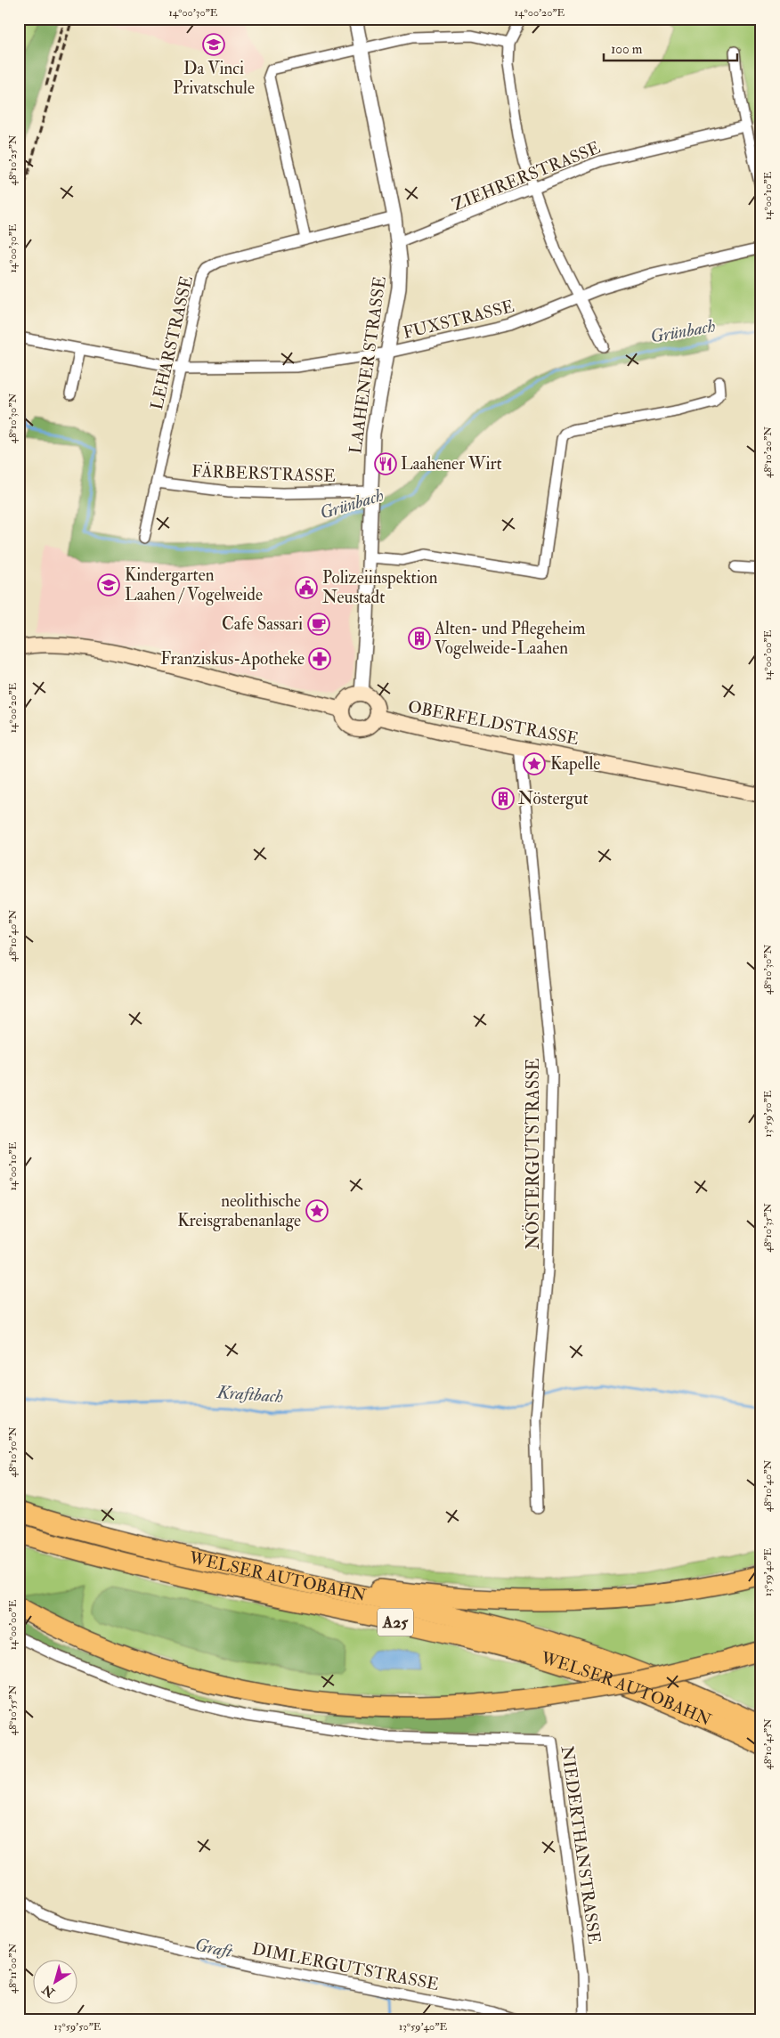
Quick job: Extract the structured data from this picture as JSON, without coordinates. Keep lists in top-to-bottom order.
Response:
{
  "streets": {
    "highway": ["WELSER AUTOBAHN", "A25"],
    "main road": ["OBERFELDSTRASSE"],
    "street": [
      "ZIEHRERSTRASSE",
      "FUXSTRASSE",
      "LEHARSTRASSE",
      "LAAHENER STRASSE",
      "FÄRBERSTRASSE",
      "NÖSTERGUTSTRASSE",
      "NIEDERTHANSTRASSE",
      "DIMLERGUTSTRASSE"
    ]
  },
  "crossings": [
    ["ZIEHRERSTRASSE", "LAAHENER STRASSE"],
    ["FUXSTRASSE", "LEHARSTRASSE"],
    ["FUXSTRASSE", "LAAHENER STRASSE"],
    ["LEHARSTRASSE", "LAAHENER STRASSE"],
    ["LEHARSTRASSE", "FÄRBERSTRASSE"],
    ["LAAHENER STRASSE", "FÄRBERSTRASSE"],
    ["LAAHENER STRASSE", "OBERFELDSTRASSE"],
    ["OBERFELDSTRASSE", "NÖSTERGUTSTRASSE"]
  ],
  "water": ["Grünbach", "Kraftbach", "Graft"],
  "places": {
    "school or university": ["Da Vinci Privatschule", "Kindergarten Laahen / Vogelweide"],
    "restaurant": ["Laahener Wirt"],
    "public building": ["Polizeiinspektion Neustadt"],
    "cafe": ["Cafe Sassari"],
    "building": ["Alten- und Pflegeheim Vogelweide-Laahen", "Nöstergut"],
    "pharmacy": ["Franziskus-Apotheke"],
    "place": ["Kapelle", "neolithische Kreisgrabenanlage"]
  },
  "scale_bar": "100 m",
  "north": "bottom left",
  "coordinates": [
    "14°00'30\"E",
    "14°00'20\"E",
    "48°10'25\"N",
    "14°00'10\"E",
    "48°10'30\"N",
    "48°10'20\"N",
    "14°00'00\"E",
    "48°10'40\"N",
    "13°59'50\"E",
    "48°10'35\"N",
    "48°10'50\"N",
    "13°59'40\"E",
    "48°10'55\"N",
    "48°10'45\"N",
    "48°11'00\"N"
  ]
}
